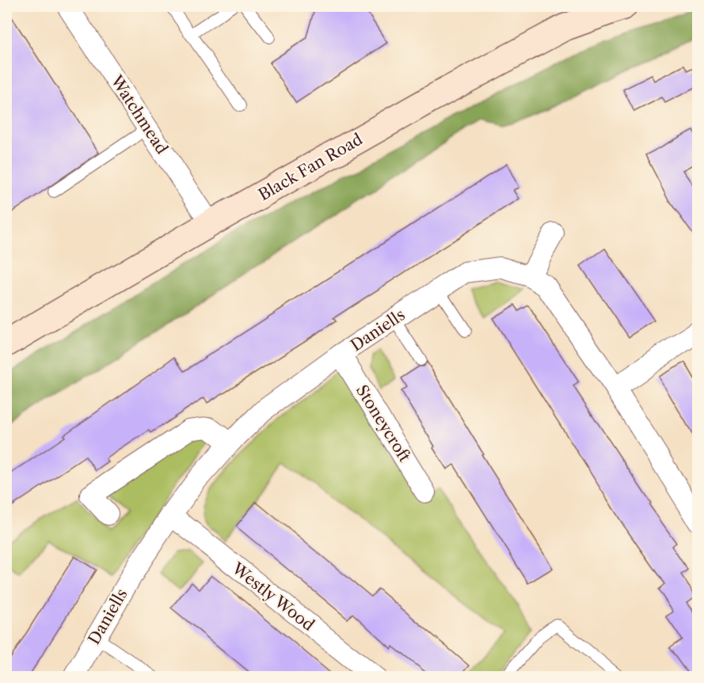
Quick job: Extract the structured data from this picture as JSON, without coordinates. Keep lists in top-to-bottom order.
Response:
{
  "streets": {
    "main road": ["Black Fan Road"],
    "street": [
      "Watchmead",
      "Daniells",
      "Stoneycroft",
      "Westly Wood"
    ]
  },
  "crossings": [
    ["Watchmead", "Black Fan Road"],
    ["Daniells", "Stoneycroft"],
    ["Daniells", "Westly Wood"]
  ]
}
